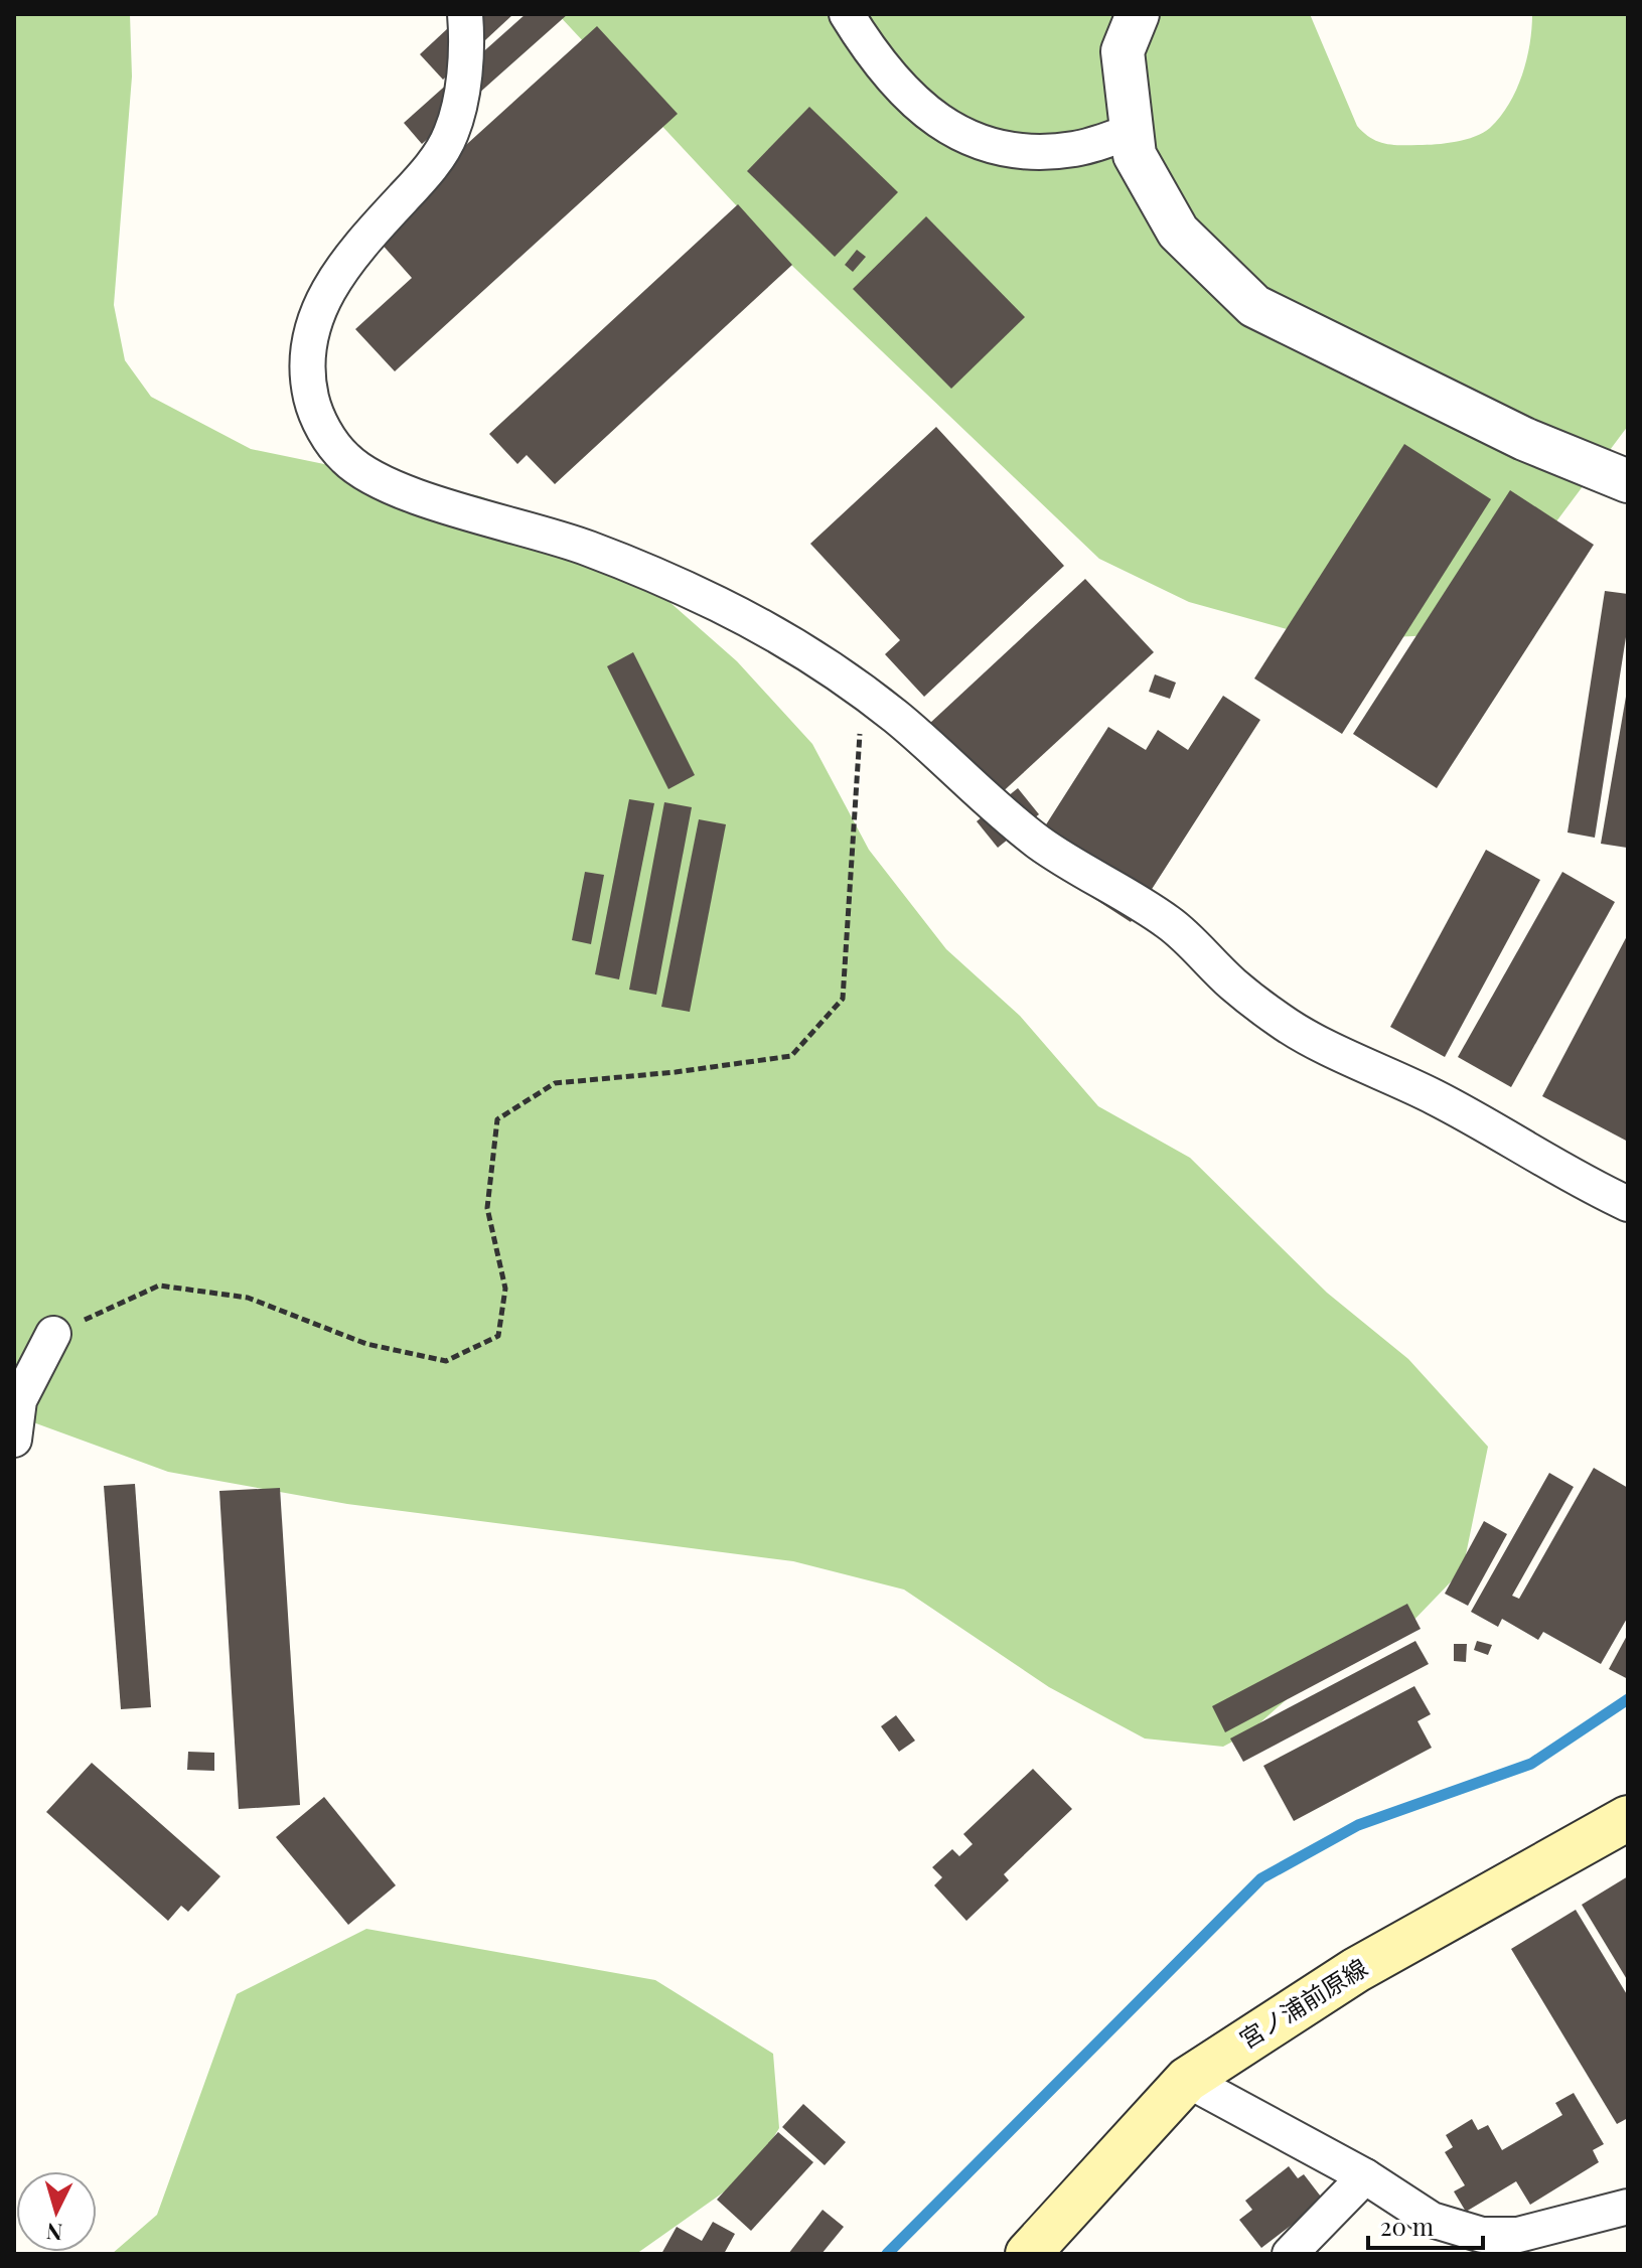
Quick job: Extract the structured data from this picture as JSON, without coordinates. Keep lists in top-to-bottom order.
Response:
{
  "streets": {
    "main road": ["宮ノ浦前原線"]
  },
  "scale_bar": "20 m",
  "north": "bottom"
}
